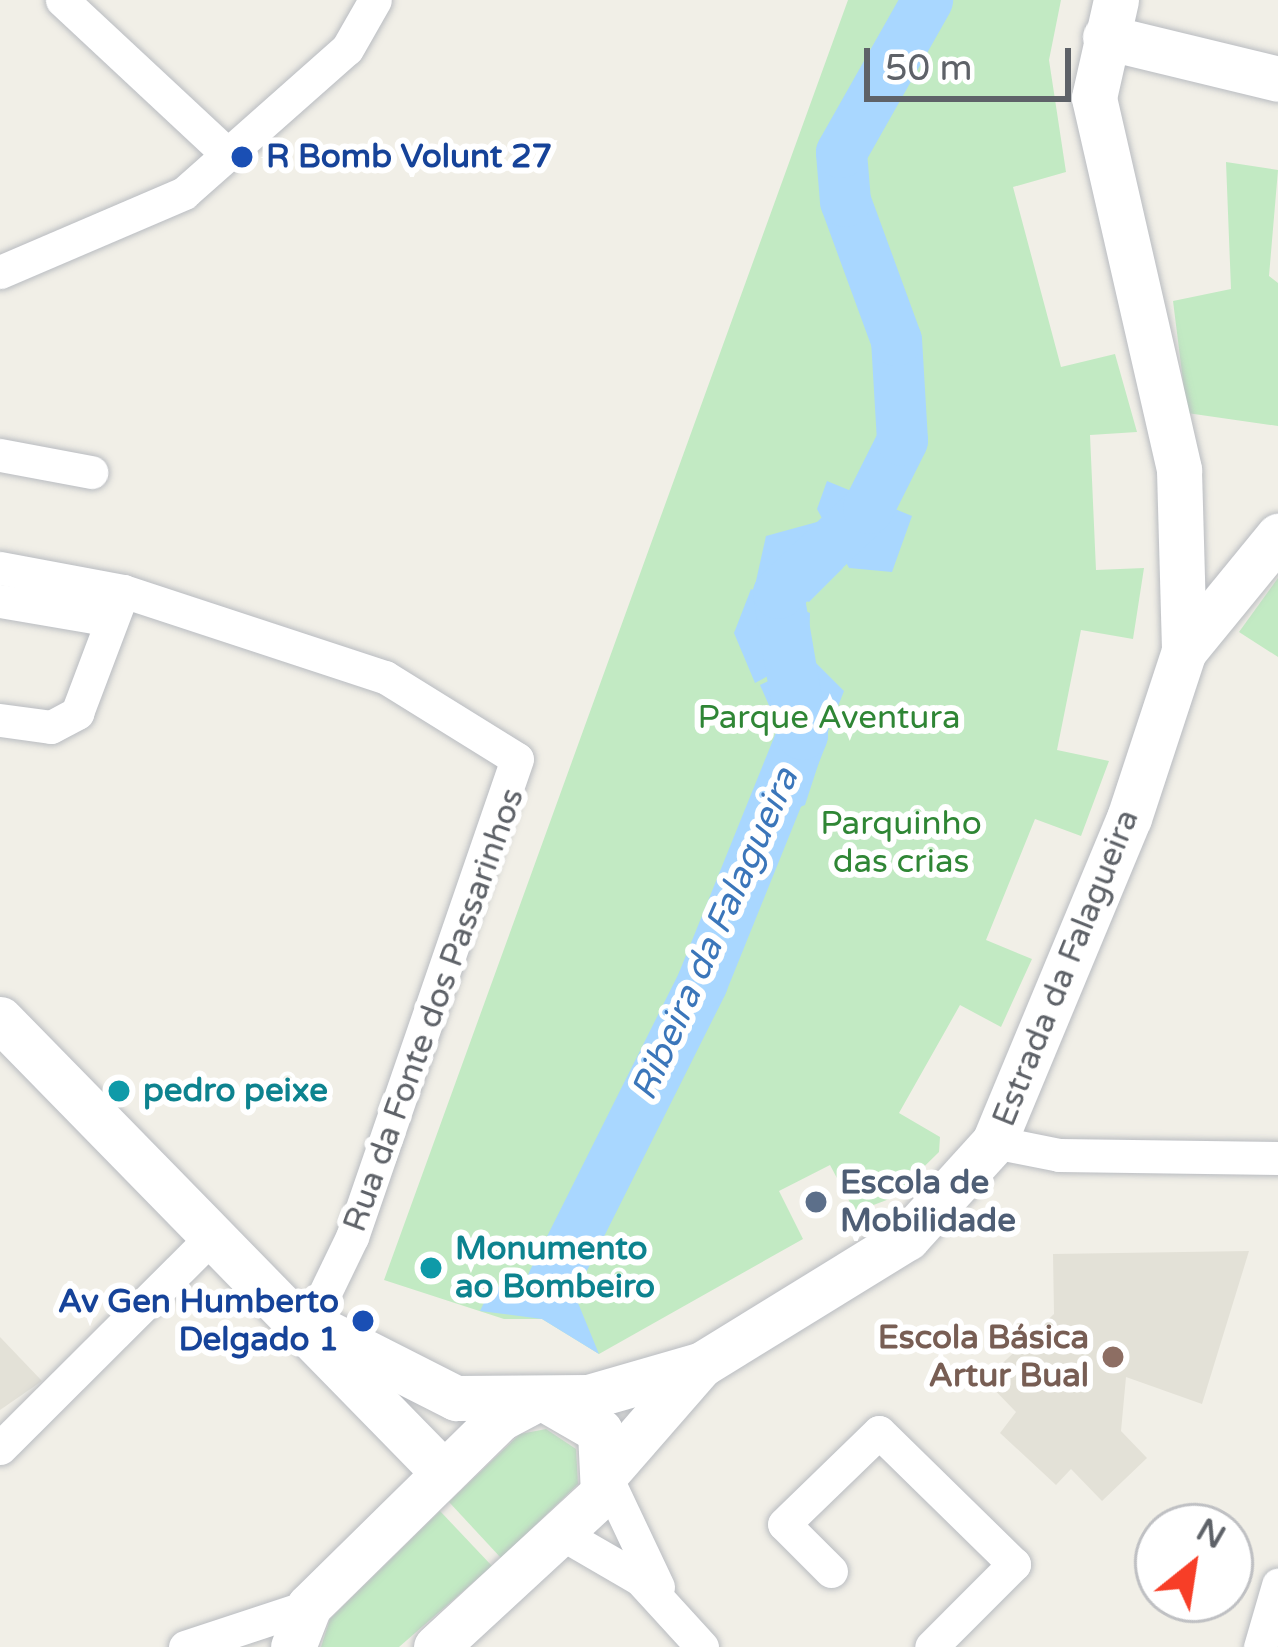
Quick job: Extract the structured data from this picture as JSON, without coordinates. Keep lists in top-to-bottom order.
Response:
{
  "streets": {
    "street": ["Estrada da Falagueira", "Rua da Fonte dos Passarinhos"]
  },
  "water": ["Ribeira da Falagueira"],
  "parks": ["Parque Aventura", "Parquinho das crias"],
  "places": [
    "R Bomb Volunt 27",
    "pedro peixe",
    "Escola de Mobilidade",
    "Monumento ao Bombeiro",
    "Av Gen Humberto Delgado 1",
    "Escola Básica Artur Bual"
  ],
  "scale_bar": "50 m",
  "north": "top right"
}
